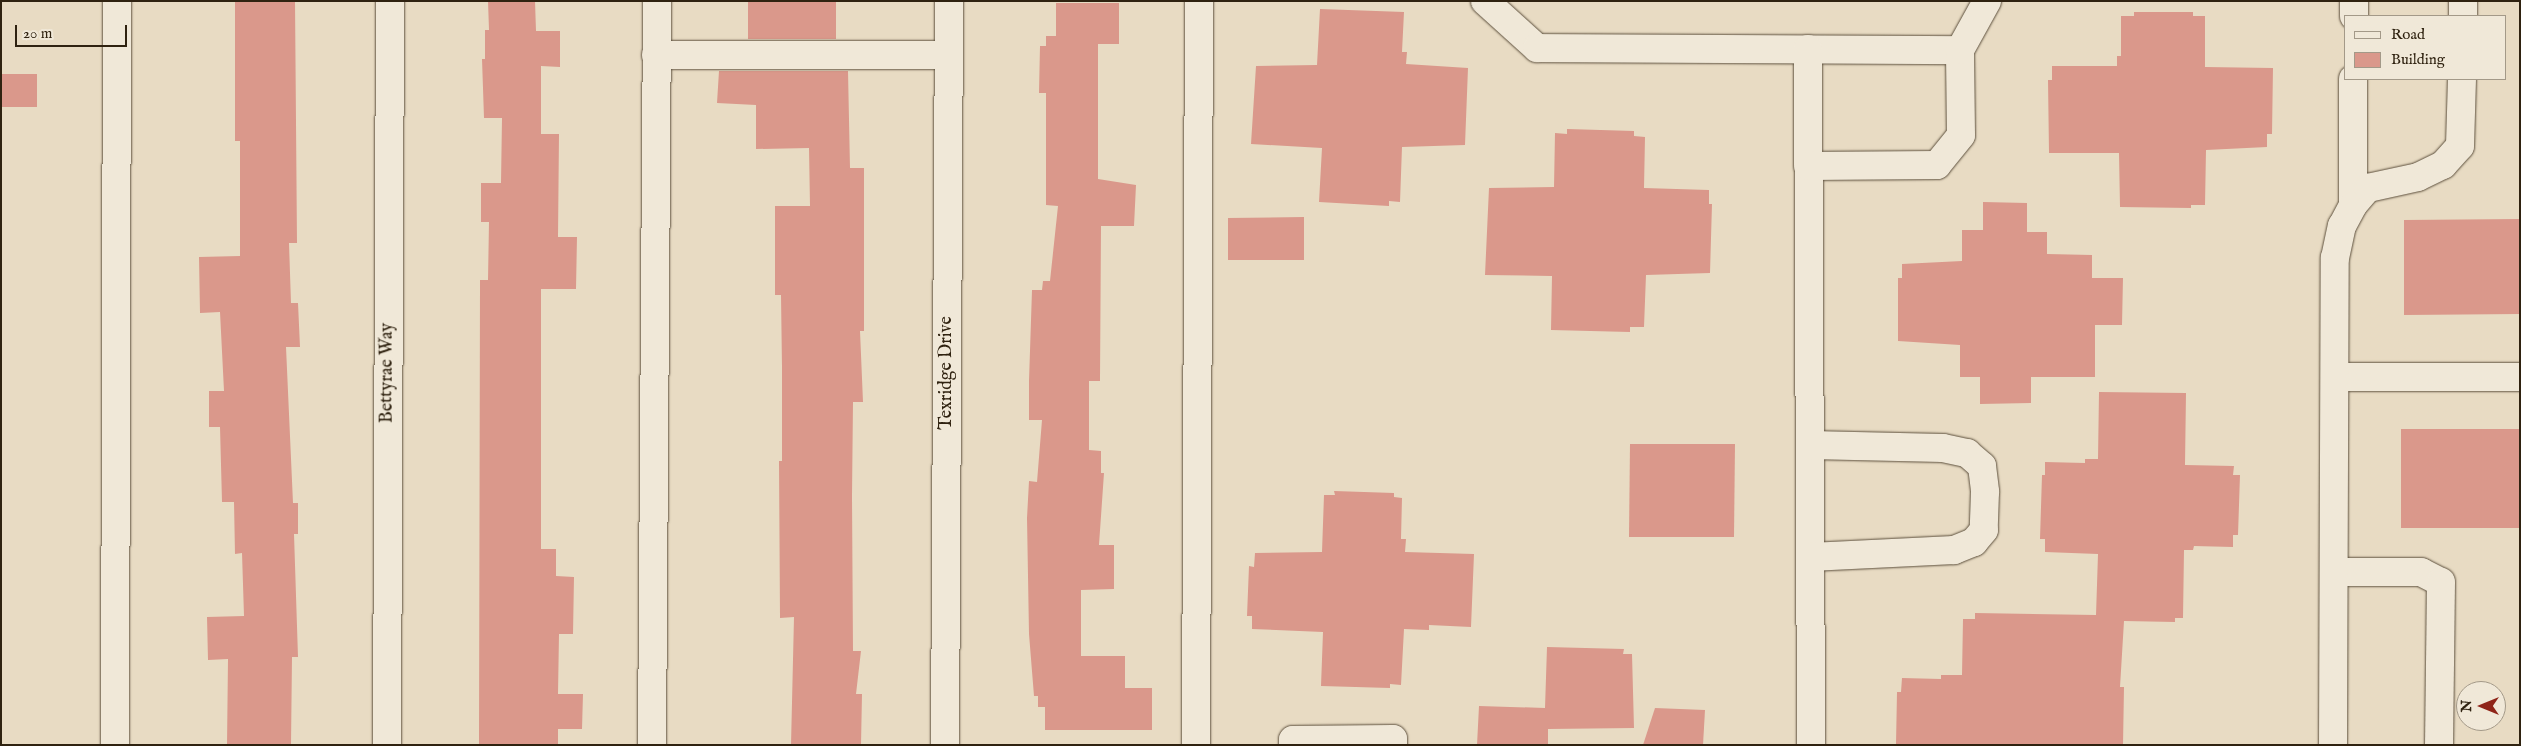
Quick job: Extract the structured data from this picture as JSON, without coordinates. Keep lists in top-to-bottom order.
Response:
{
  "streets": {
    "street": ["Bettyrae Way", "Texridge Drive"]
  },
  "legend": ["Road", "Building"],
  "scale_bar": "20 m",
  "north": "left"
}
